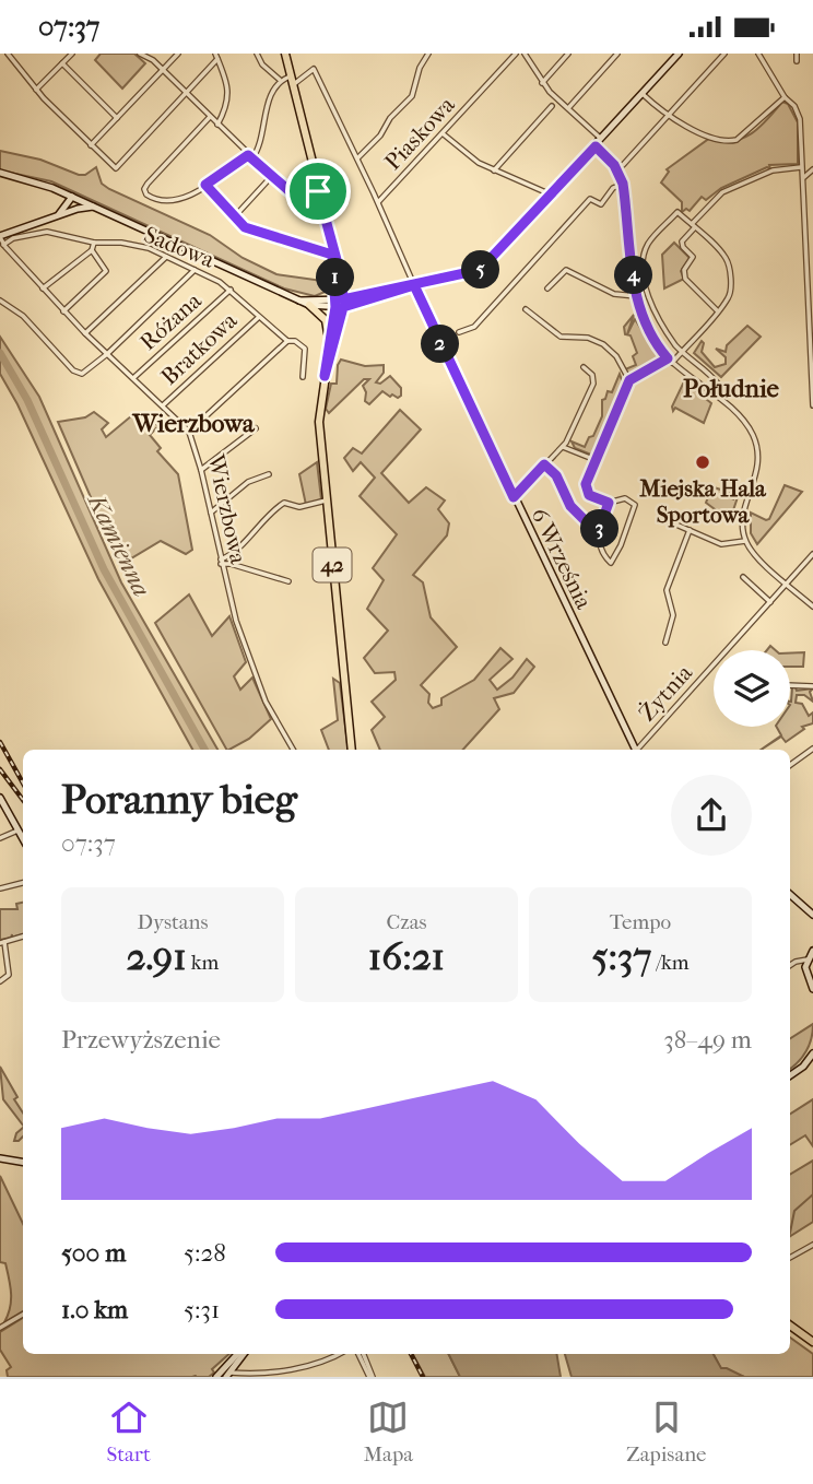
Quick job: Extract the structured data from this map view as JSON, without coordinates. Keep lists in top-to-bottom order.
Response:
{
  "streets": {
    "main road": ["42"],
    "street": [
      "Piaskowa",
      "Sadowa",
      "Różana",
      "Bratkowa",
      "Wierzbowa",
      "6 Września",
      "Żytnia"
    ]
  },
  "crossings": [
    ["Piaskowa", "6 Września"],
    ["Sadowa", "Różana"],
    ["Sadowa", "Bratkowa"],
    ["Sadowa", "Wierzbowa"],
    ["Różana", "Wierzbowa"],
    ["Bratkowa", "Wierzbowa"],
    ["6 Września", "42"]
  ],
  "districts": ["Południe", "Wierzbowa"],
  "water": ["Kamienna"],
  "places": ["Miejska Hala Sportowa"],
  "page": {
    "status": "07:37",
    "pins": [
      "5",
      "4",
      "1",
      "2",
      "3"
    ],
    "heading": ["Poranny bieg", "07:37"],
    "stats": [
      ["Dystans", "2.91 km"],
      ["Czas", "16:21"],
      ["Tempo", "5:37 /km"]
    ],
    "chart": ["Przewyższenie", "38–49 m"],
    "list": [
      {
        "name": "500 m",
        "note": "5:28"
      },
      {
        "name": "1.0 km",
        "note": "5:31"
      }
    ],
    "tabs": ["Start", "Mapa", "Zapisane"]
  }
}
